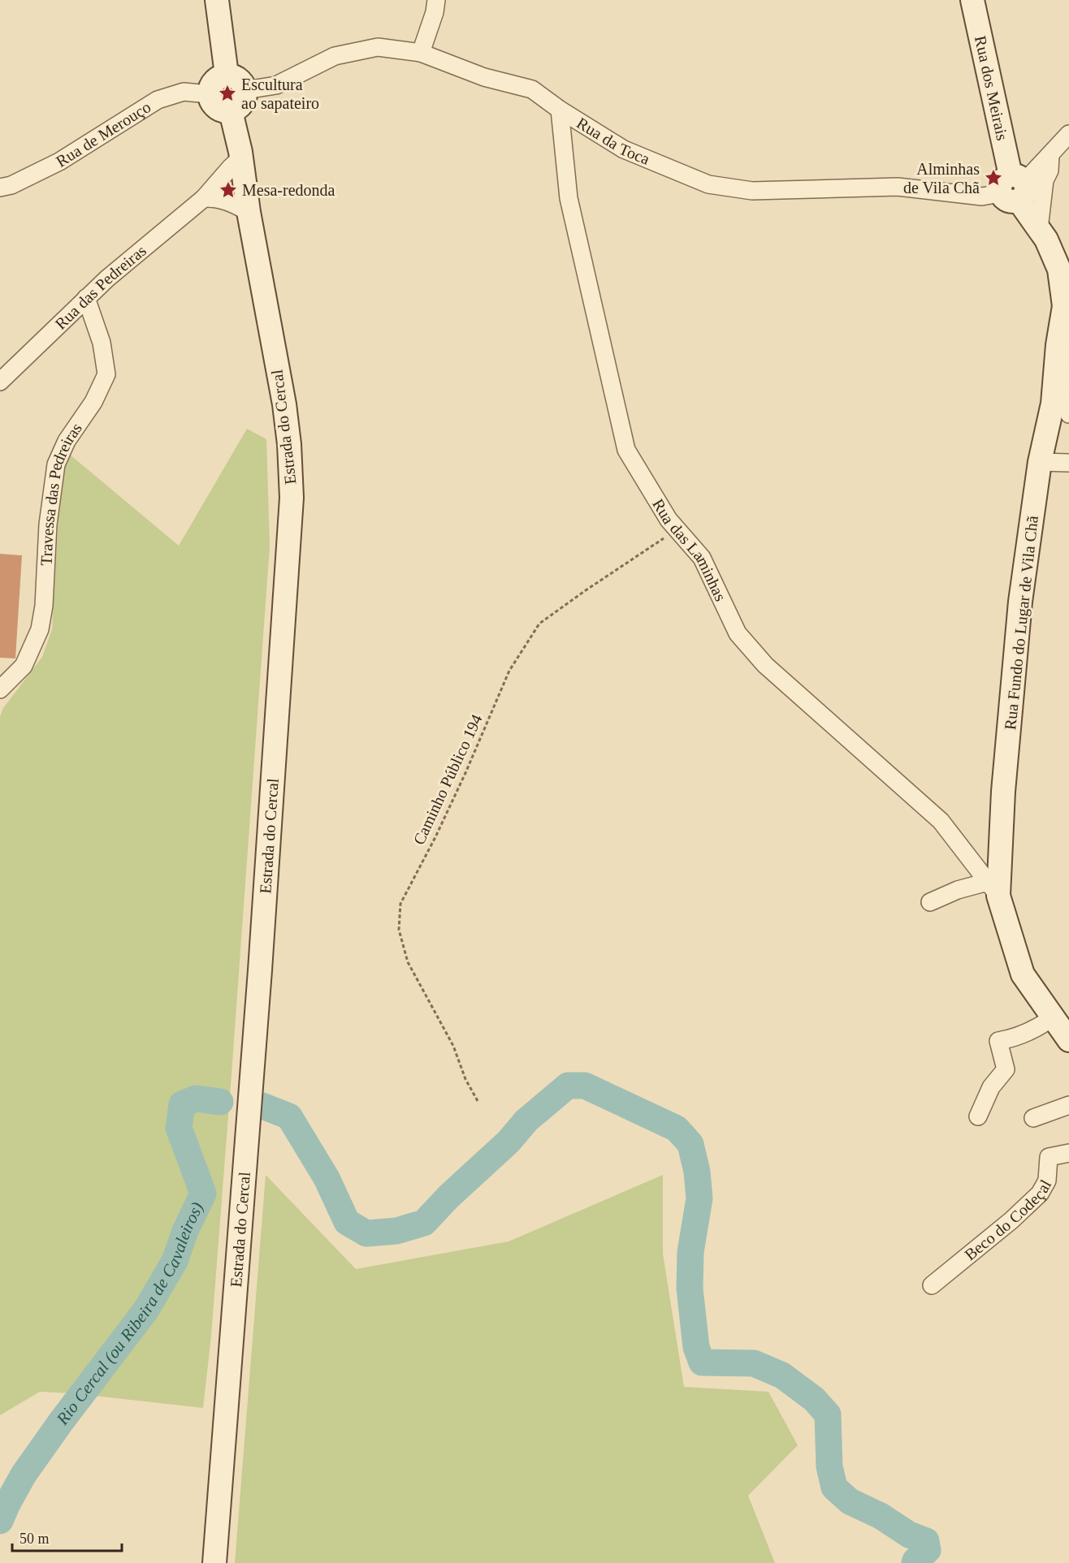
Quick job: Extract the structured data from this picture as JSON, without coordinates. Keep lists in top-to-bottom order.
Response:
{
  "streets": {
    "street": [
      "Rua dos Meirais",
      "Rua de Merouço",
      "Rua da Toca",
      "Rua das Pedreiras",
      "Estrada do Cercal",
      "Travessa das Pedreiras",
      "Rua das Laminhas",
      "Rua Fundo do Lugar de Vila Chã",
      "Beco do Codeçal"
    ],
    "path": ["Caminho Público 194"]
  },
  "crossings": [
    ["Rua dos Meirais", "Rua da Toca"],
    ["Rua dos Meirais", "Rua Fundo do Lugar de Vila Chã"],
    ["Rua de Merouço", "Rua da Toca"],
    ["Rua de Merouço", "Estrada do Cercal"],
    ["Rua da Toca", "Estrada do Cercal"],
    ["Rua da Toca", "Rua das Laminhas"],
    ["Rua da Toca", "Rua Fundo do Lugar de Vila Chã"],
    ["Rua das Pedreiras", "Estrada do Cercal"],
    ["Rua das Pedreiras", "Travessa das Pedreiras"],
    ["Rua das Laminhas", "Rua Fundo do Lugar de Vila Chã"],
    ["Rua das Laminhas", "Caminho Público 194"]
  ],
  "water": ["Rio Cercal (ou Ribeira de Cavaleiros)"],
  "places": {
    "place": ["Escultura ao sapateiro", "Alminhas de Vila Chã", "Mesa-redonda"]
  },
  "scale_bar": "50 m"
}
